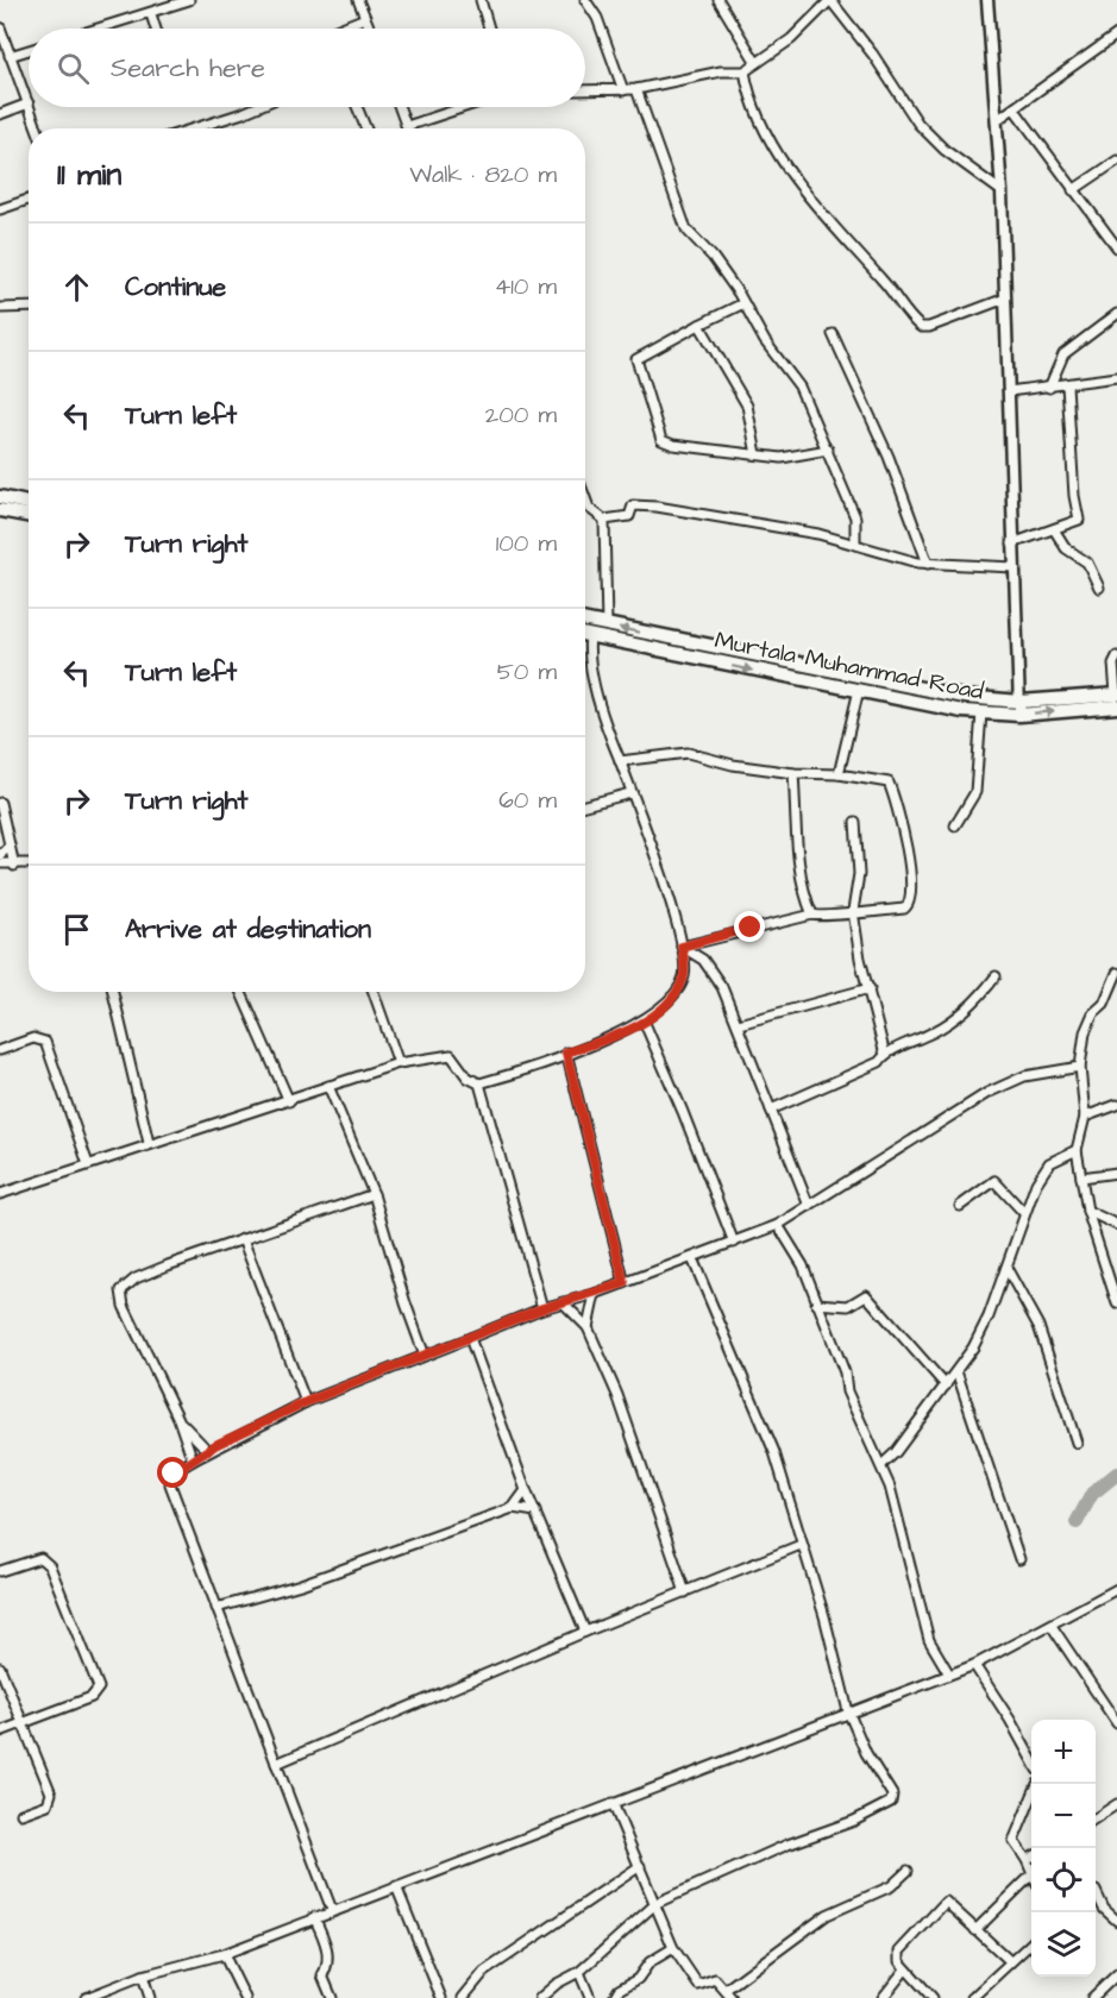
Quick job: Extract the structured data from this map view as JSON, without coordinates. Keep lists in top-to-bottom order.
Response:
{
  "streets": {
    "highway": ["Murtala Muhammad Road"]
  },
  "page": {
    "search": "Search here",
    "heading": ["11 min", "Walk · 820 m"],
    "list": [
      ["Continue", "410 m"],
      ["Turn left", "200 m"],
      ["Turn right", "100 m"],
      ["Turn left", "50 m"],
      ["Turn right", "60 m"],
      "Arrive at destination"
    ],
    "map_buttons": ["+", "−"]
  }
}
